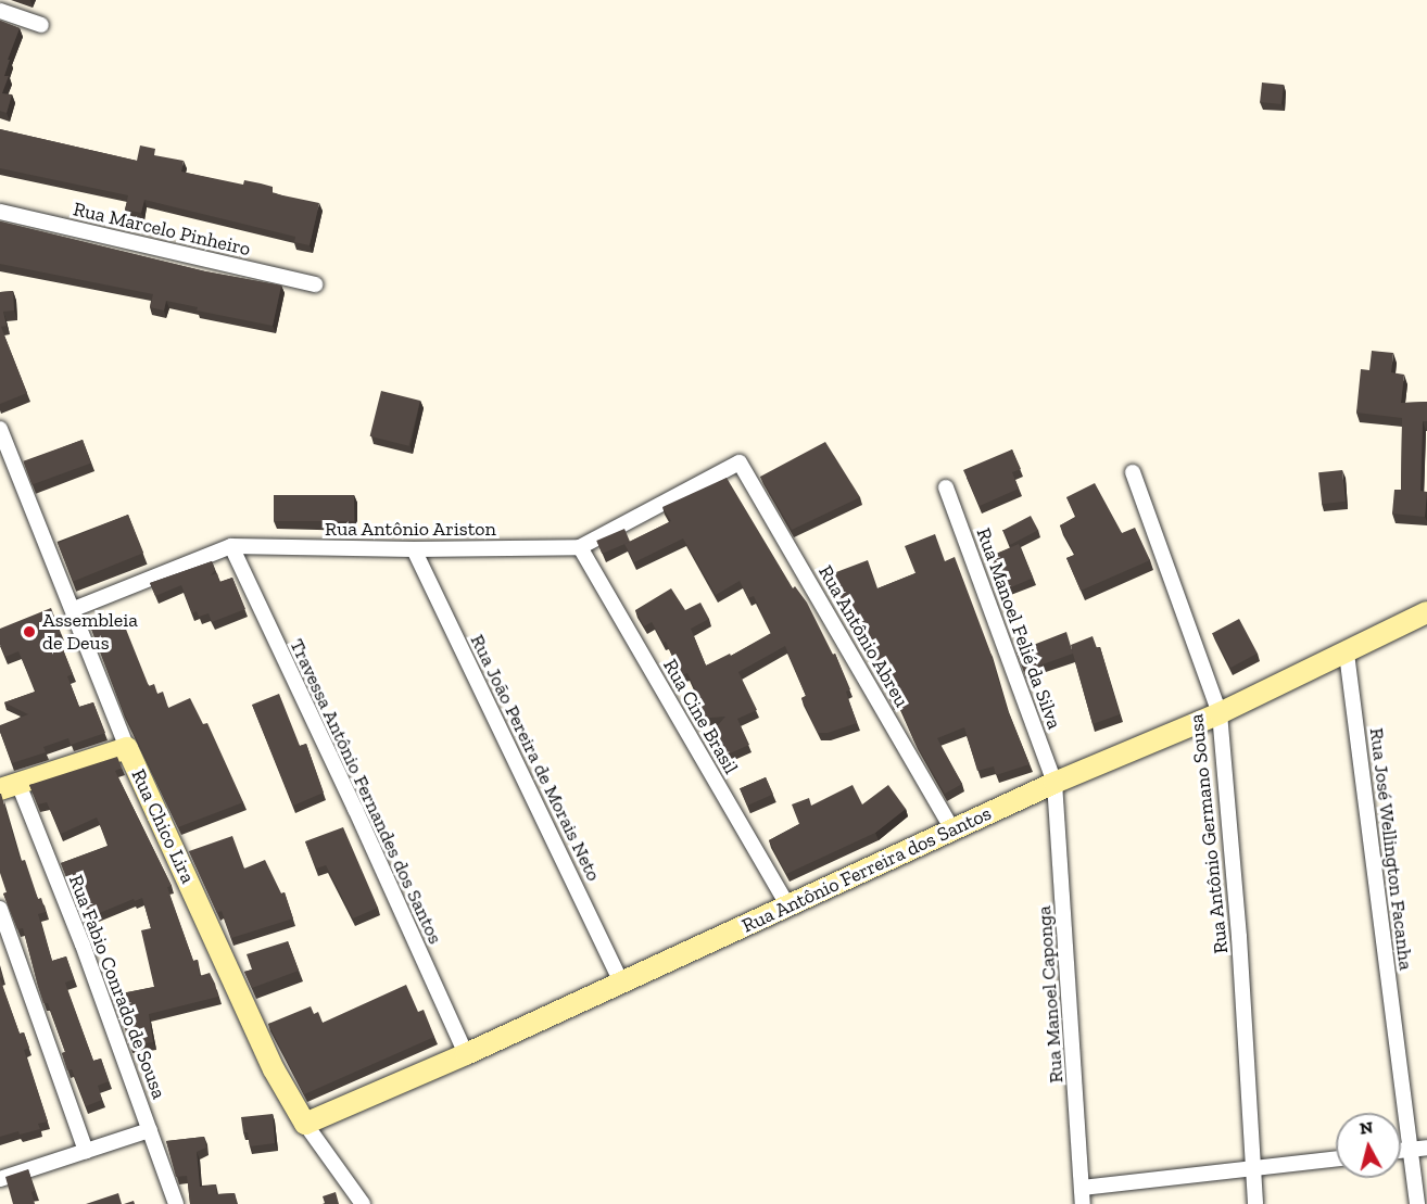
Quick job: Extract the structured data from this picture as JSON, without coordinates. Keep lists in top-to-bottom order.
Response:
{
  "streets": {
    "street": [
      "Rua Marcelo Pinheiro",
      "Rua Antônio Ariston",
      "Rua Manoel Felié da Silva",
      "Rua Antônio Abreu",
      "Rua Cine Brasil",
      "Rua João Pereira de Morais Neto",
      "Travessa Antônio Fernandes dos Santos",
      "Rua Chico Lira",
      "Rua Antônio Germano Sousa",
      "Rua José Wellington Facanha",
      "Rua Antônio Ferreira dos Santos",
      "Rua Fabio Conrado de Sousa",
      "Rua Manoel Caponga"
    ]
  },
  "crossings": [
    ["Rua Antônio Ariston", "Rua Antônio Abreu"],
    ["Rua Antônio Ariston", "Rua Cine Brasil"],
    ["Rua Antônio Ariston", "Rua João Pereira de Morais Neto"],
    ["Rua Antônio Ariston", "Travessa Antônio Fernandes dos Santos"],
    ["Rua Antônio Ariston", "Rua Chico Lira"],
    ["Rua Manoel Felié da Silva", "Rua Antônio Ferreira dos Santos"],
    ["Rua Manoel Felié da Silva", "Rua Manoel Caponga"],
    ["Rua Antônio Abreu", "Rua Antônio Ferreira dos Santos"],
    ["Rua Cine Brasil", "Rua Antônio Ferreira dos Santos"],
    ["Rua João Pereira de Morais Neto", "Rua Antônio Ferreira dos Santos"],
    ["Travessa Antônio Fernandes dos Santos", "Rua Antônio Ferreira dos Santos"],
    ["Rua Chico Lira", "Rua Antônio Ferreira dos Santos"],
    ["Rua Antônio Germano Sousa", "Rua Antônio Ferreira dos Santos"],
    ["Rua José Wellington Facanha", "Rua Antônio Ferreira dos Santos"],
    ["Rua Antônio Ferreira dos Santos", "Rua Manoel Caponga"]
  ],
  "places": ["Assembleia de Deus"],
  "north": "top"
}
